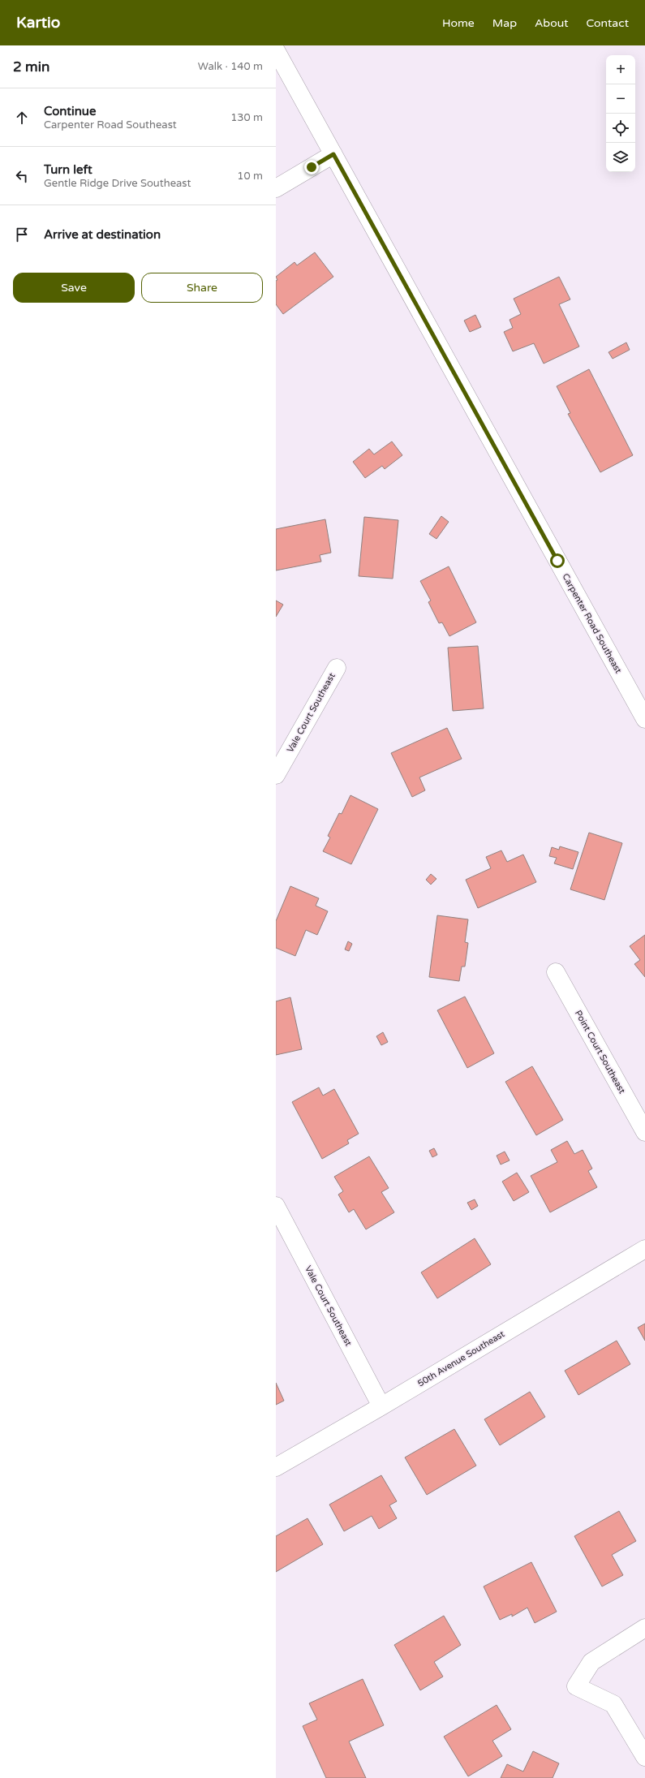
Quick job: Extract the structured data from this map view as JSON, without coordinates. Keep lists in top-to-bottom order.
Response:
{
  "streets": {
    "street": [
      "Carpenter Road Southeast",
      "Vale Court Southeast",
      "Point Court Southeast",
      "50th Avenue Southeast"
    ]
  },
  "crossings": [
    ["Vale Court Southeast", "50th Avenue Southeast"]
  ],
  "page": {
    "header": "Kartio",
    "nav": [
      "Home",
      "Map",
      "About",
      "Contact"
    ],
    "heading": ["2 min", "Walk · 140 m"],
    "map_buttons": ["+", "−"],
    "list": [
      ["Continue", "Carpenter Road Southeast", "130 m"],
      ["Turn left", "Gentle Ridge Drive Southeast", "10 m"],
      "Arrive at destination"
    ],
    "buttons": ["Save", "Share"]
  }
}
